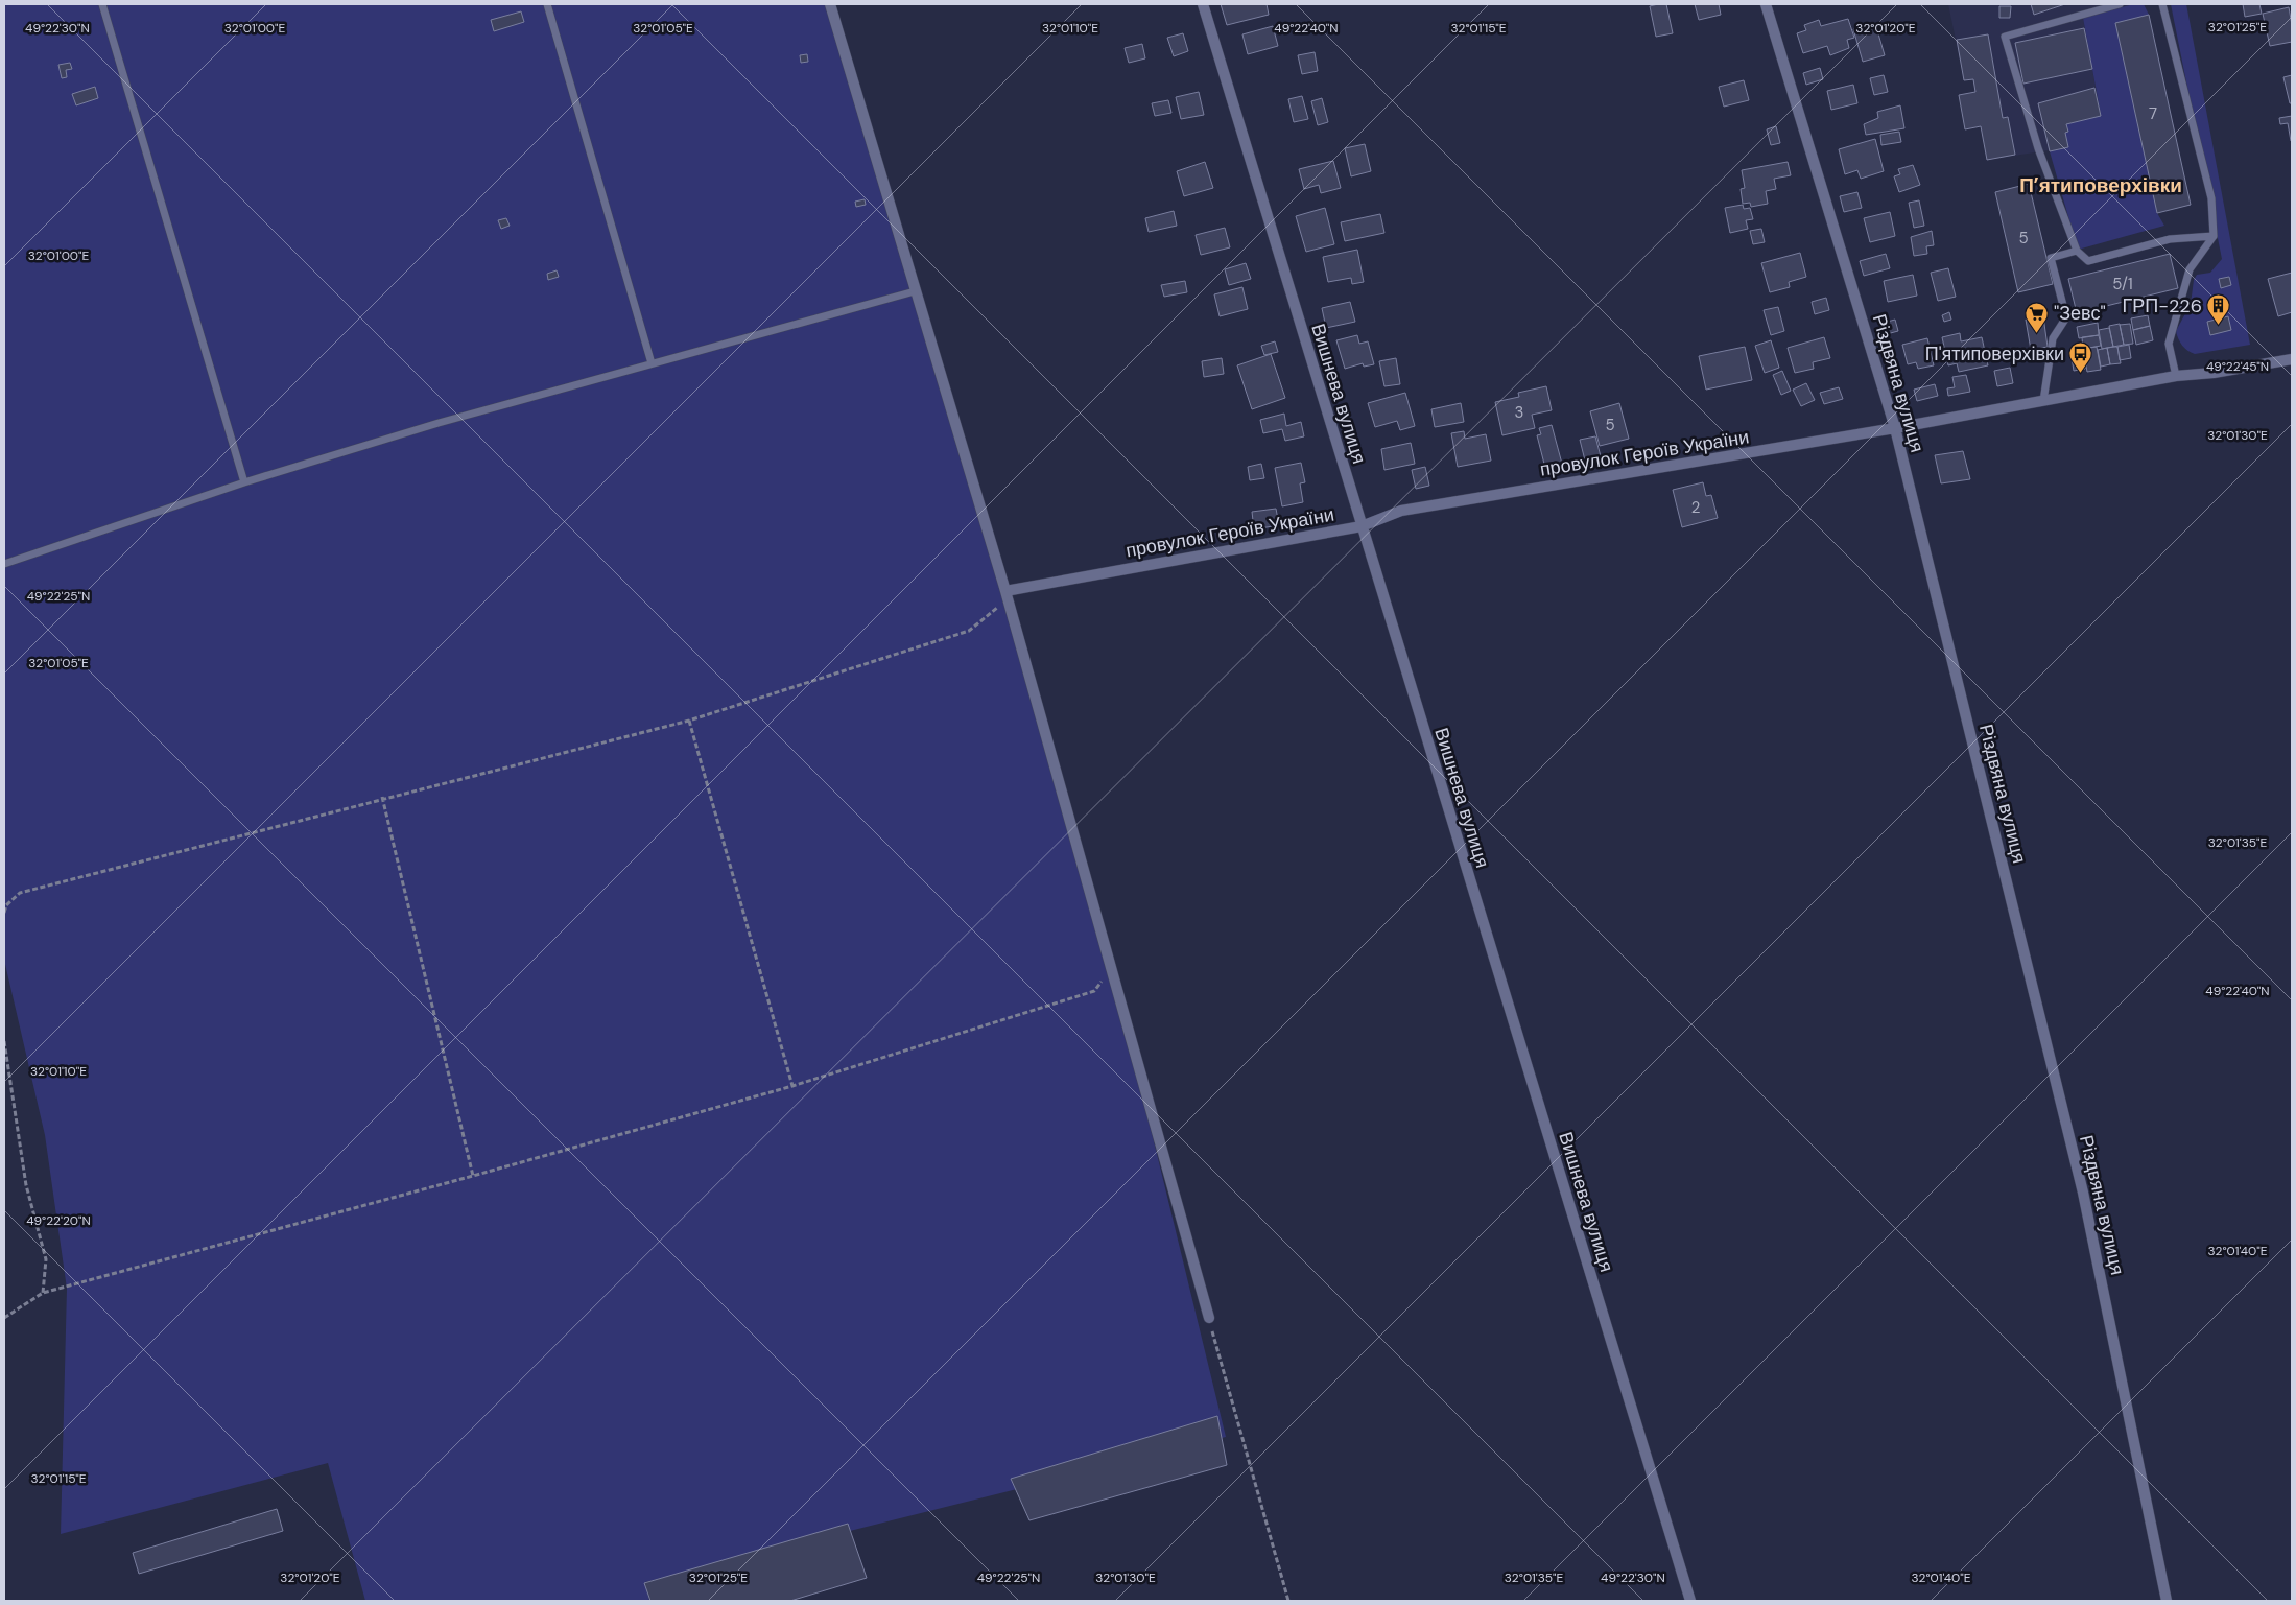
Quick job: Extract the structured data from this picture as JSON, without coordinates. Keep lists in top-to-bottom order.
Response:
{
  "streets": {
    "street": ["Різдвяна вулиця", "Вишнева вулиця", "провулок Героїв України"]
  },
  "crossings": [
    ["Різдвяна вулиця", "провулок Героїв України"],
    ["Вишнева вулиця", "провулок Героїв України"]
  ],
  "districts": ["П’ятиповерхівки"],
  "places": {
    "building": ["ГРП-226"],
    "supermarket": ["\"Зевс\""],
    "bus stop": ["П'ятиповерхівки"]
  },
  "house_numbers": [
    "7",
    "5",
    "5/1",
    "3",
    "5",
    "2"
  ],
  "coordinates": [
    "32°01'25\"E",
    "49°22'30\"N",
    "32°01'00\"E",
    "32°01'05\"E",
    "32°01'10\"E",
    "49°22'40\"N",
    "32°01'15\"E",
    "32°01'20\"E",
    "49°22'45\"N",
    "32°01'30\"E",
    "49°22'25\"N",
    "32°01'35\"E",
    "49°22'20\"N",
    "32°01'40\"E"
  ]
}
